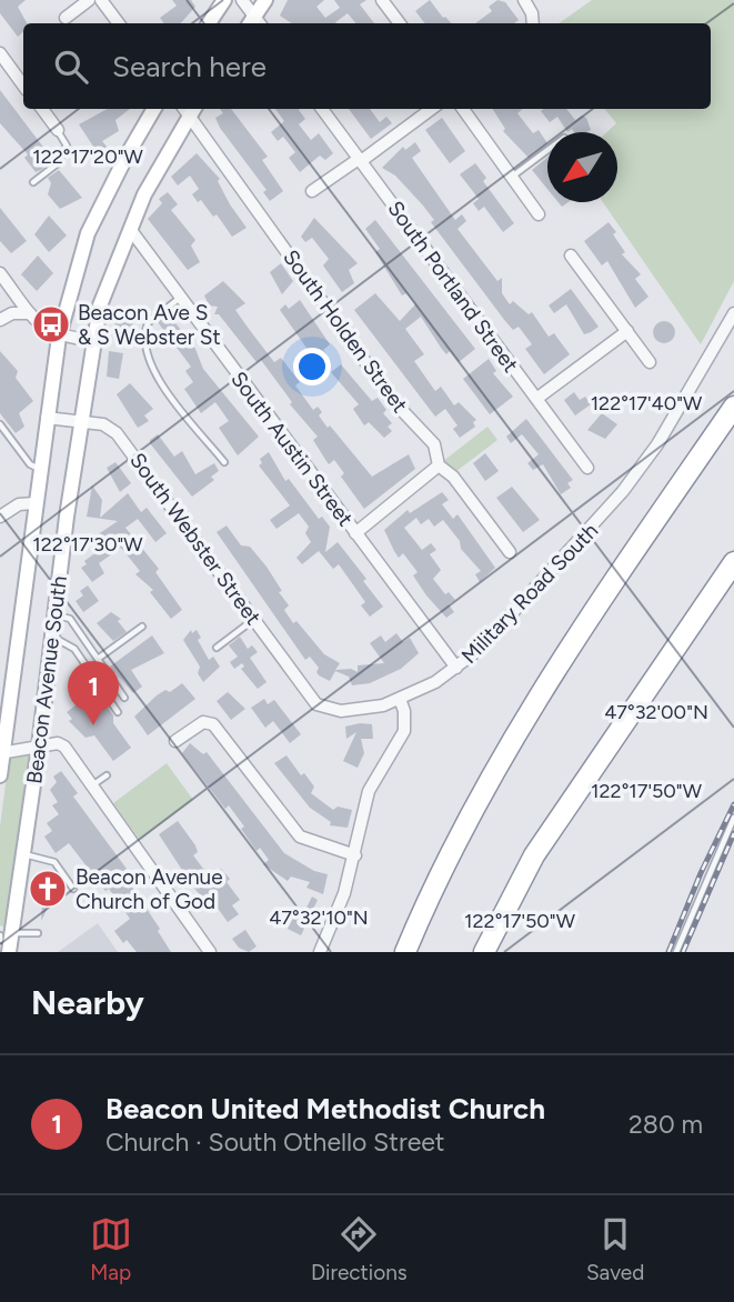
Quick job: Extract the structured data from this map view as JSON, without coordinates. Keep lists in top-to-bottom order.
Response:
{
  "streets": {
    "main road": ["Beacon Avenue South"],
    "street": [
      "South Portland Street",
      "South Holden Street",
      "South Austin Street",
      "South Webster Street",
      "Military Road South"
    ]
  },
  "crossings": [
    ["South Holden Street", "Beacon Avenue South"],
    ["South Austin Street", "Military Road South"],
    ["South Austin Street", "Beacon Avenue South"],
    ["South Webster Street", "Military Road South"],
    ["South Webster Street", "Beacon Avenue South"]
  ],
  "places": {
    "bus stop": ["Beacon Ave S & S Webster St"],
    "church": ["Beacon Avenue Church of God"]
  },
  "north": "bottom left",
  "page": {
    "search": "Search here",
    "pins": "1",
    "heading": "Nearby",
    "list": [
      {
        "mark": "1",
        "name": "Beacon United Methodist Church",
        "note": "Church · South Othello Street",
        "value": "280 m"
      }
    ],
    "nav": ["Map", "Directions", "Saved"]
  },
  "coordinates": [
    "122°17'20\"W",
    "122°17'40\"W",
    "122°17'30\"W",
    "47°32'00\"N",
    "122°17'50\"W",
    "47°32'10\"N"
  ]
}
